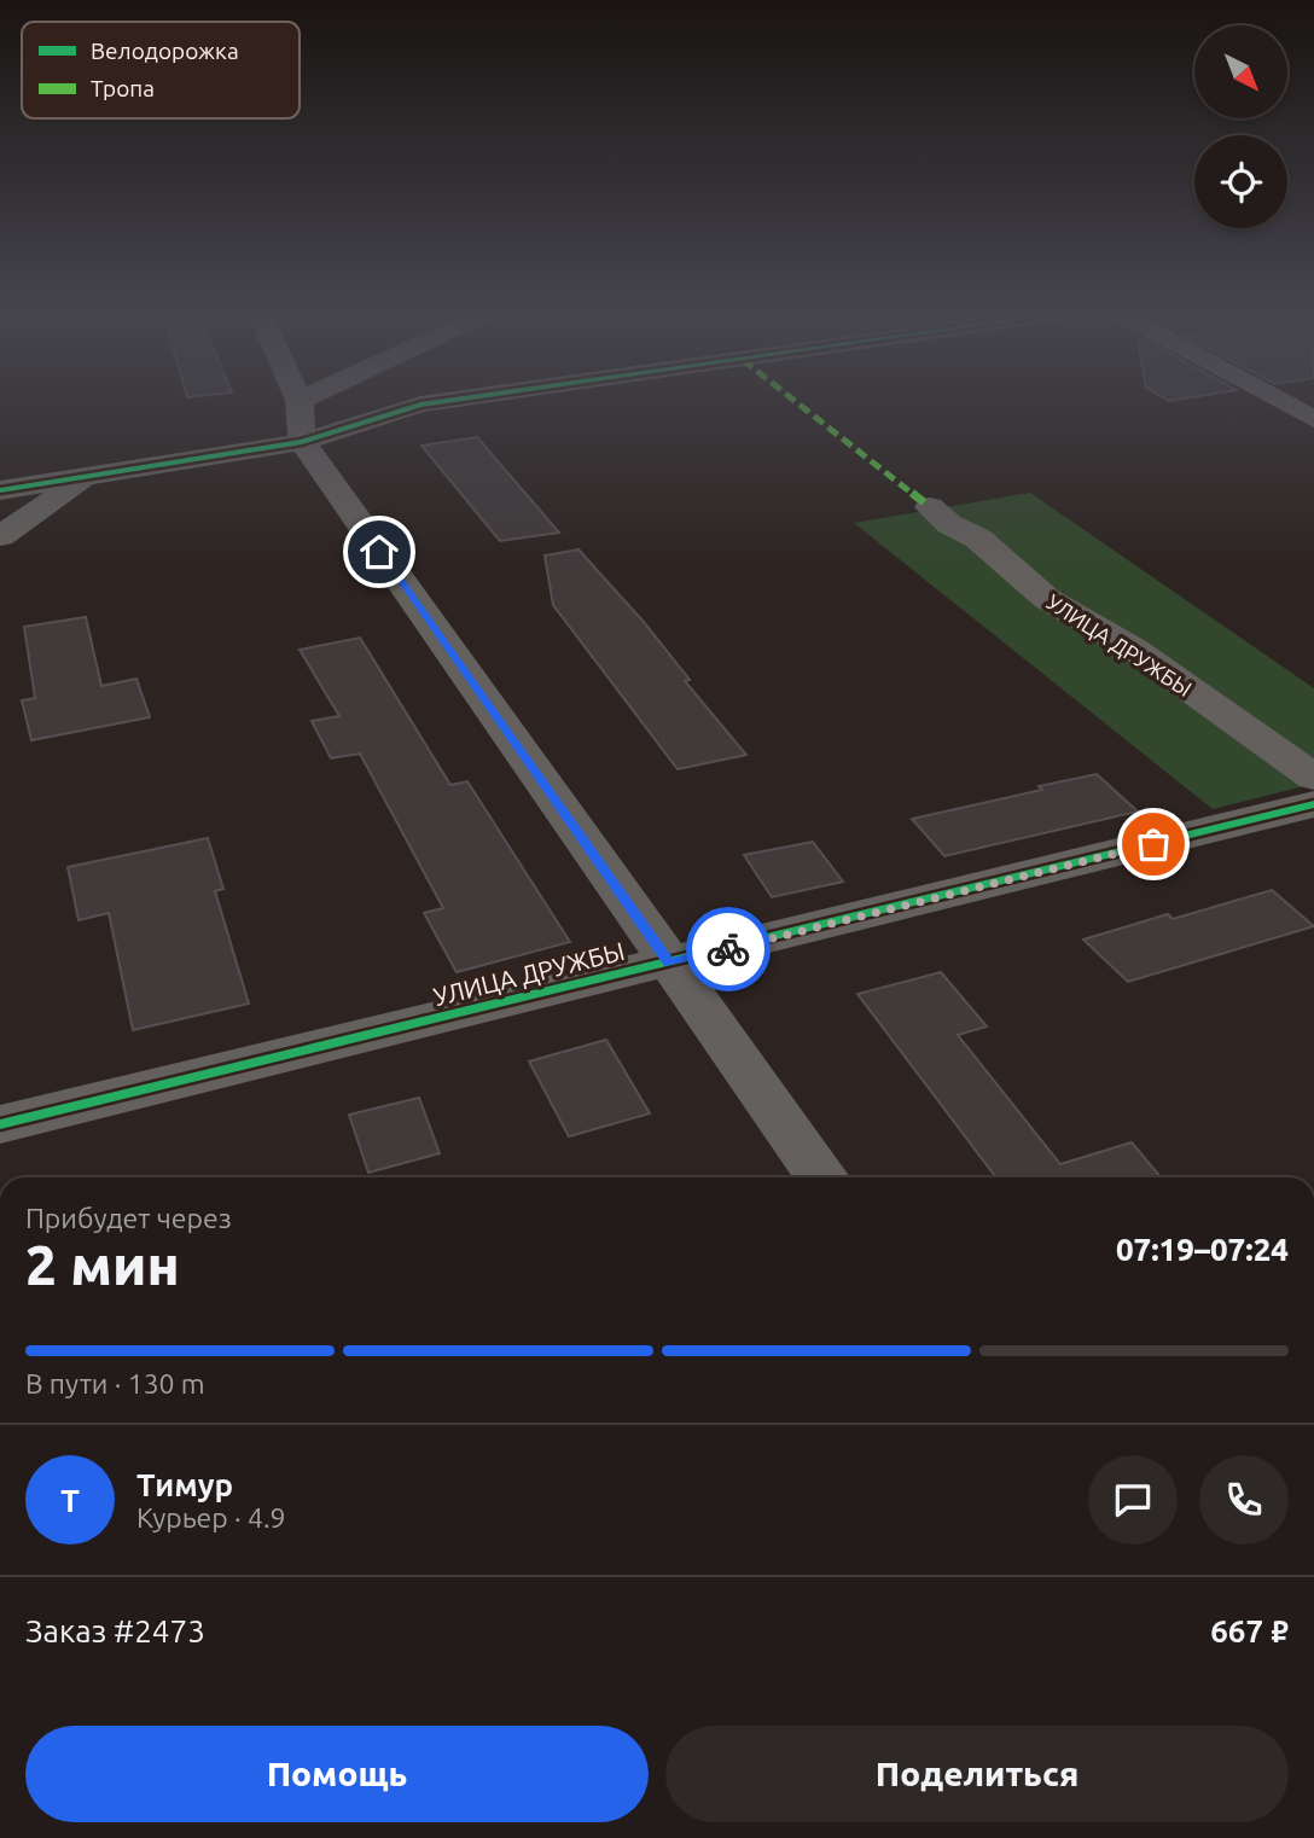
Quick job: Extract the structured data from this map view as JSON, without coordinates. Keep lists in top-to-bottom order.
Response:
{
  "streets": {
    "street": ["УЛИЦА ДРУЖБЫ"]
  },
  "legend": ["Велодорожка", "Тропа"],
  "north": "bottom right",
  "page": {
    "heading": ["2 мин", "Прибудет через", "07:19–07:24"],
    "panel": [
      "Тимур",
      "Курьер · 4.9",
      "Заказ #2473",
      "667 ₽"
    ],
    "bar": "В пути · 130 m",
    "round": "Т",
    "buttons": ["Помощь", "Поделиться"]
  }
}
